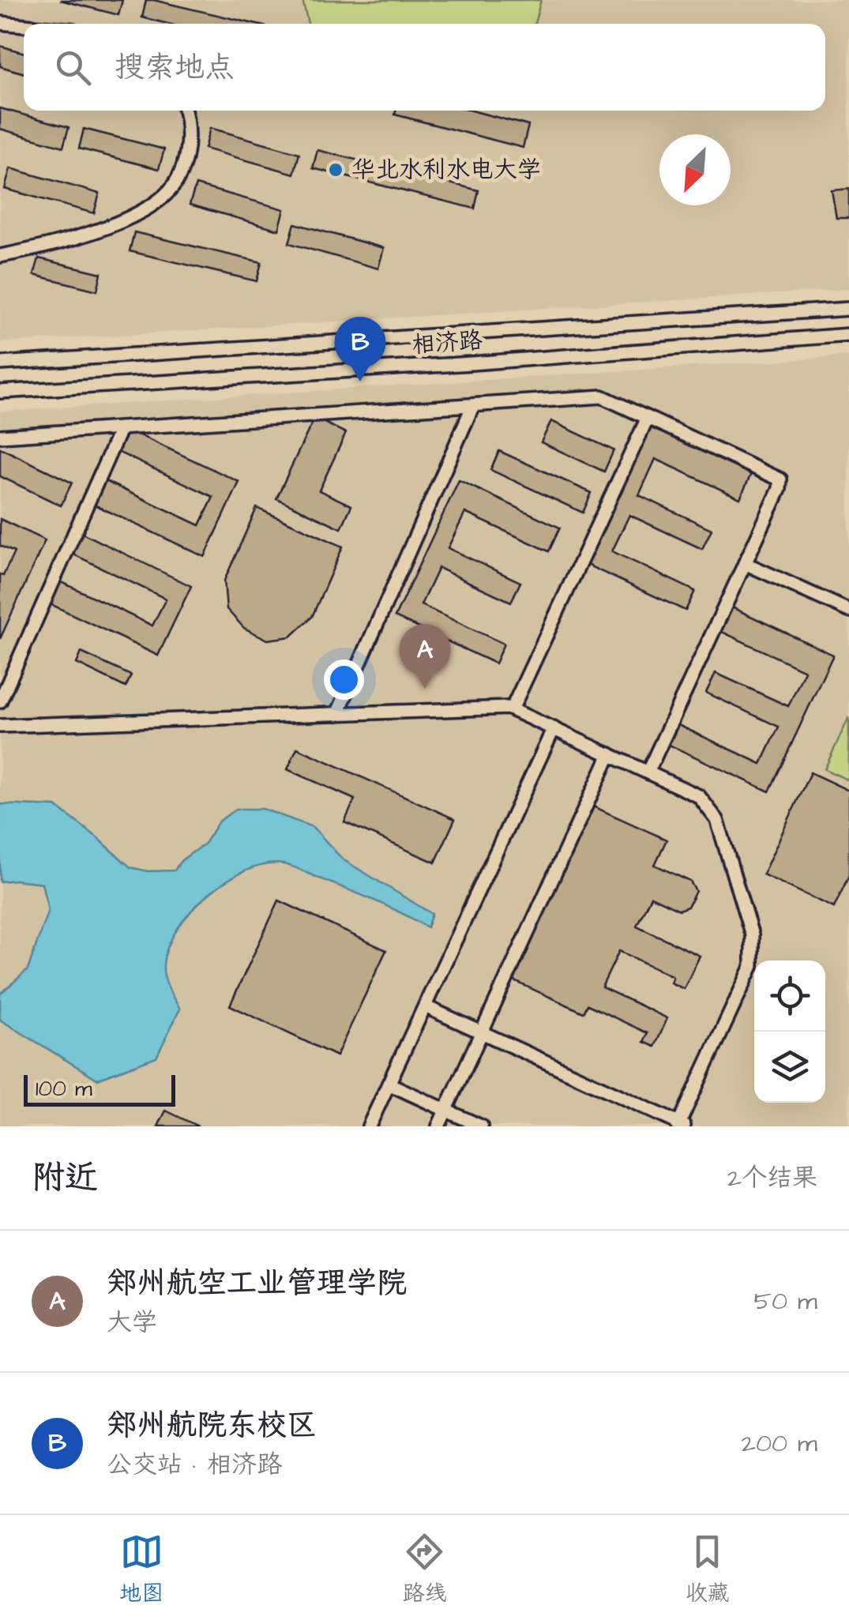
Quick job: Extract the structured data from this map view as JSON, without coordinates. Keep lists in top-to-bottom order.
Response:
{
  "streets": {
    "street": ["相济路"]
  },
  "places": ["华北水利水电大学"],
  "scale_bar": "100 m",
  "north": "bottom left",
  "page": {
    "search": "搜索地点",
    "pins": ["B", "A"],
    "scale": "100 m",
    "heading": ["附近", "2个结果"],
    "list": [
      {
        "mark": "A",
        "name": "郑州航空工业管理学院",
        "note": "大学",
        "value": "50 m"
      },
      {
        "mark": "B",
        "name": "郑州航院东校区",
        "note": "公交站 · 相济路",
        "value": "200 m"
      }
    ],
    "nav": ["地图", "路线", "收藏"]
  }
}
